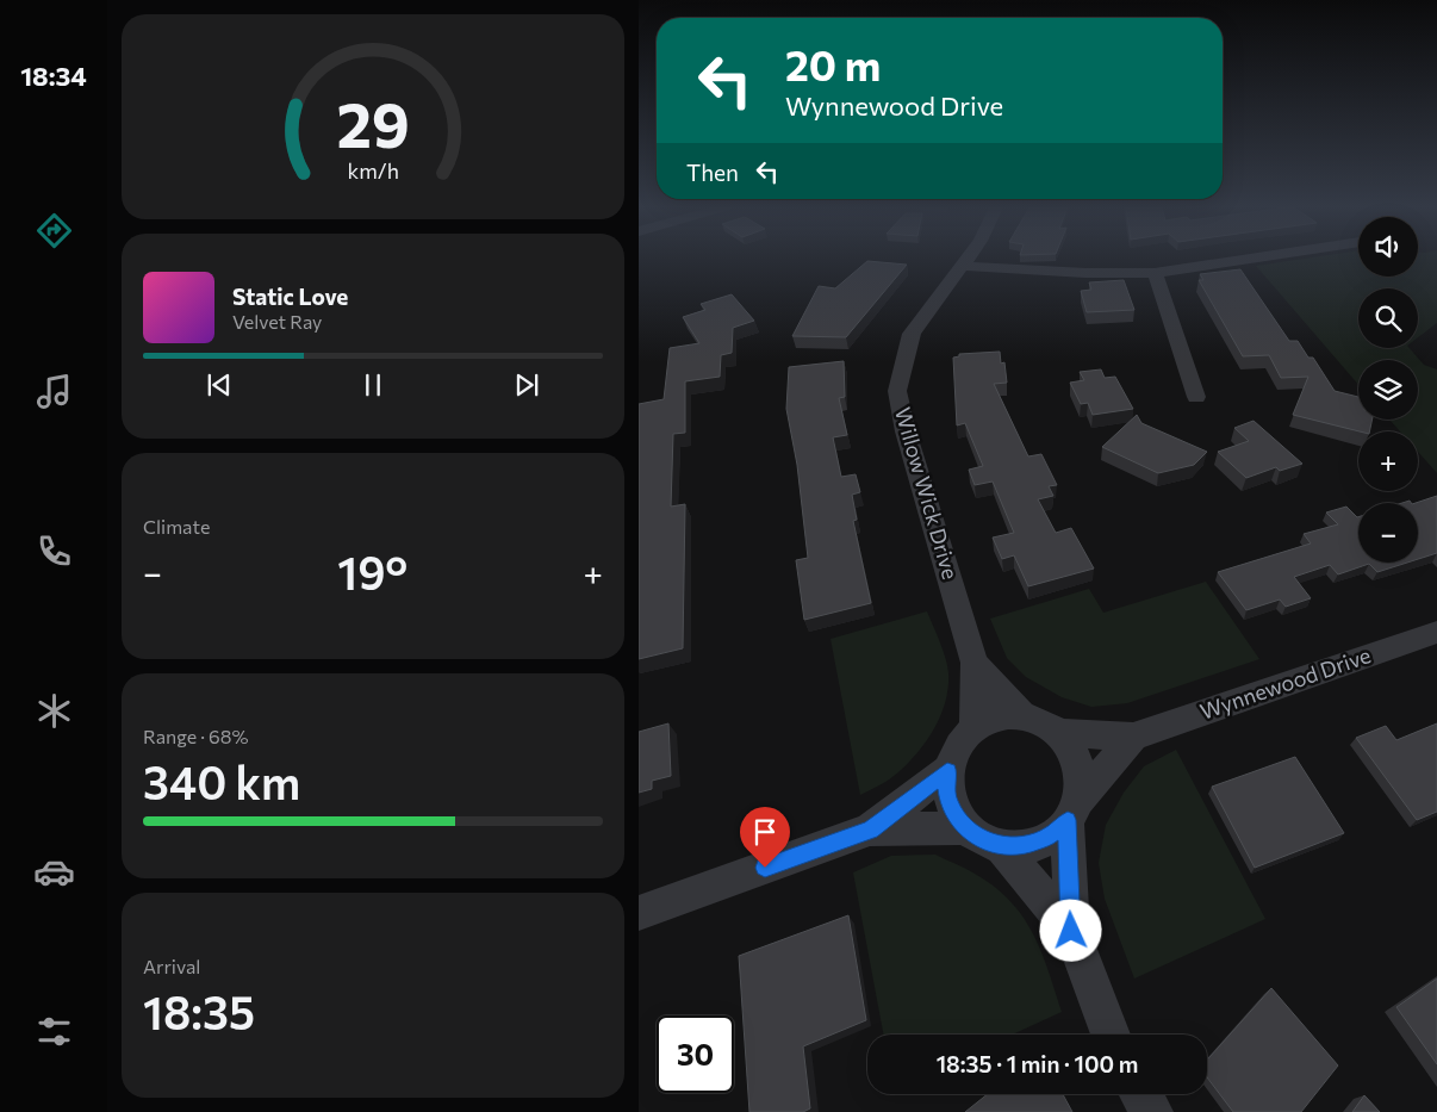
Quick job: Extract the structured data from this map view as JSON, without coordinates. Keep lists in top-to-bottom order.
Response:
{
  "streets": {
    "street": ["Willow Wick Drive", "Wynnewood Drive"]
  },
  "crossings": [
    ["Willow Wick Drive", "Wynnewood Drive"]
  ],
  "page": {
    "tabs": "18:34",
    "turn": ["20 m", "Wynnewood Drive"],
    "then": "Then",
    "map_buttons": ["+", "−"],
    "song": ["Static Love", "Velvet Ray"],
    "tile": [
      "Climate",
      ["Range · 68%", "340 km"],
      ["Arrival", "18:35"]
    ],
    "heat": ["−", "19°", "+"],
    "limit": "30",
    "trip": "18:35 · 1 min · 100 m",
    "gauge": ["29", "km/h"]
  }
}
